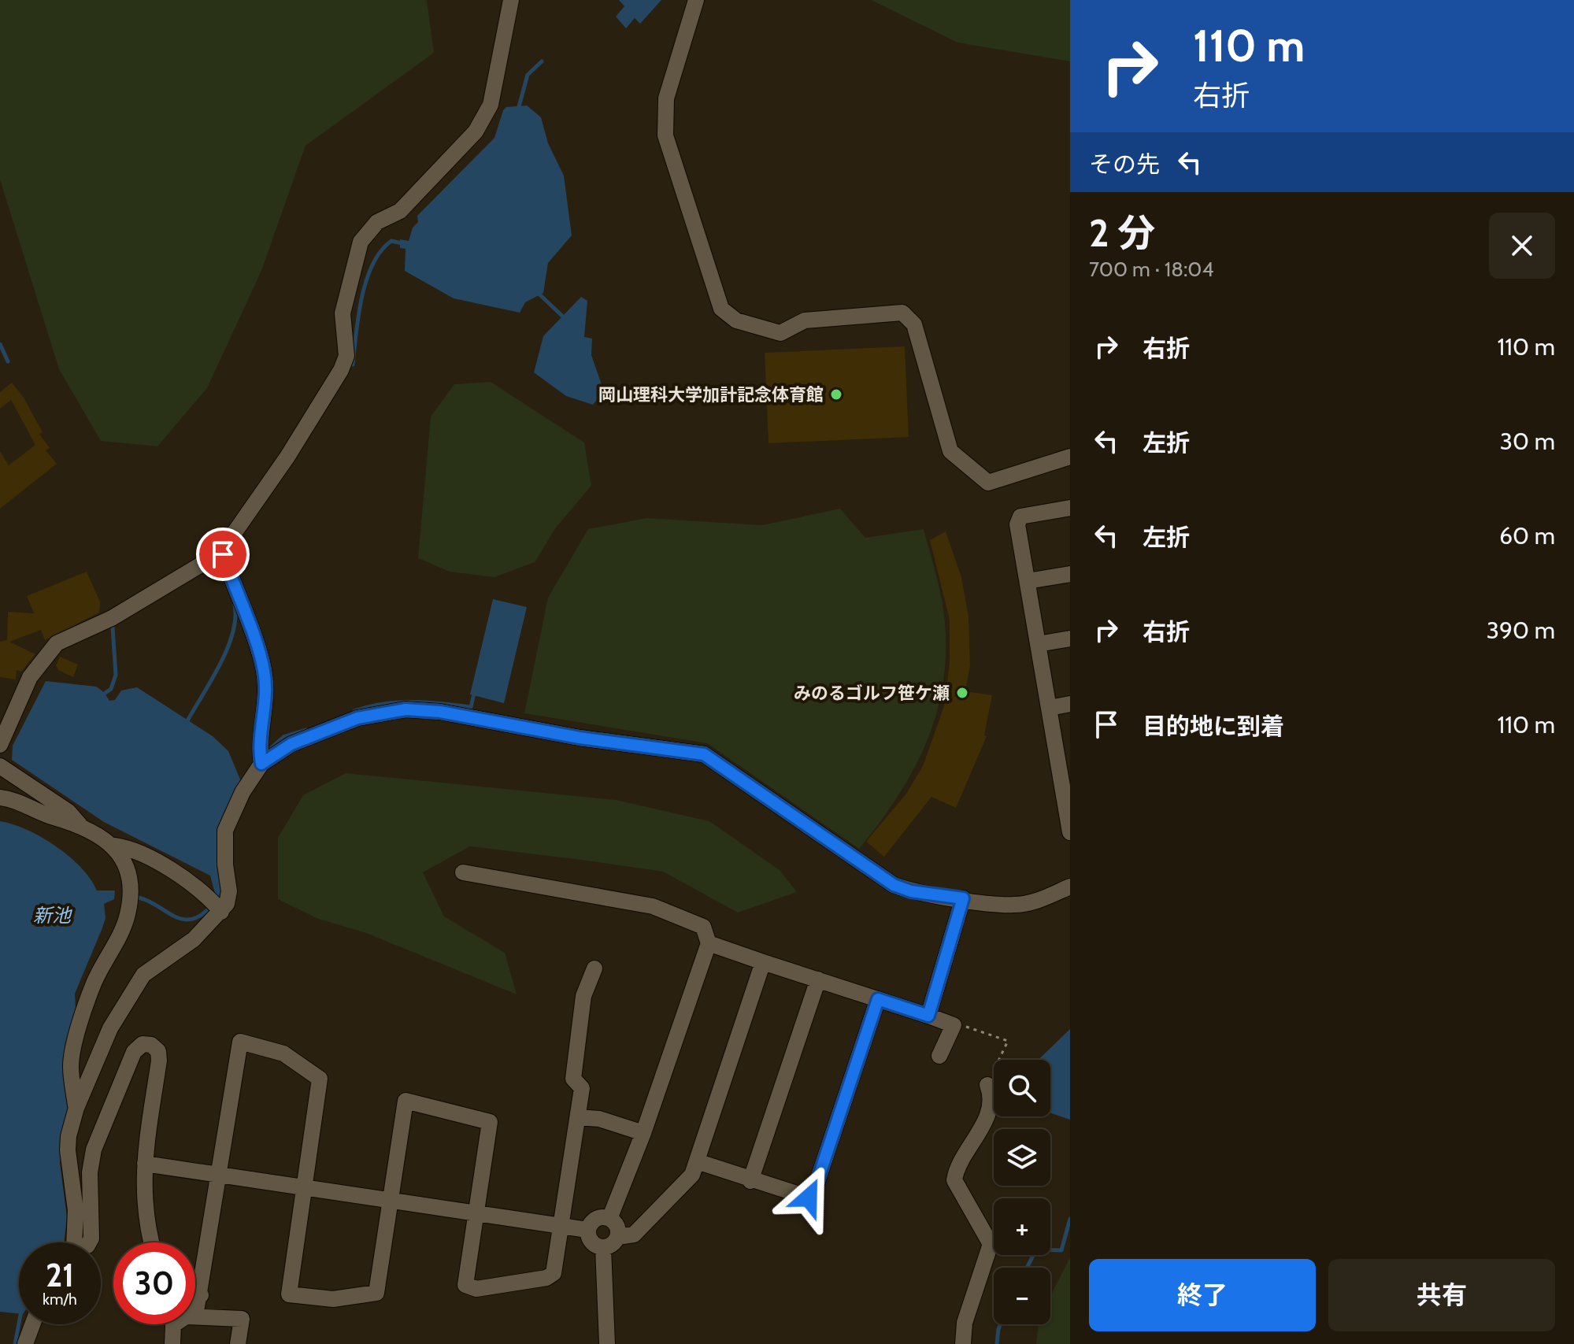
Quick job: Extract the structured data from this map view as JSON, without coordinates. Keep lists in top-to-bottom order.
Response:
{
  "water": ["新池"],
  "places": ["岡山理科大学加計記念体育館", "みのるゴルフ笹ケ瀬"],
  "page": {
    "turn": ["110 m", "右折"],
    "then": "その先",
    "heading": ["2 分", "700 m · 18:04"],
    "list": [
      {
        "name": "右折",
        "value": "110 m"
      },
      {
        "name": "左折",
        "value": "30 m"
      },
      {
        "name": "左折",
        "value": "60 m"
      },
      {
        "name": "右折",
        "value": "390 m"
      },
      {
        "name": "目的地に到着",
        "value": "110 m"
      }
    ],
    "map_buttons": ["+", "−"],
    "speed": "21 km/h",
    "limit": "30",
    "buttons": ["終了", "共有"]
  }
}
